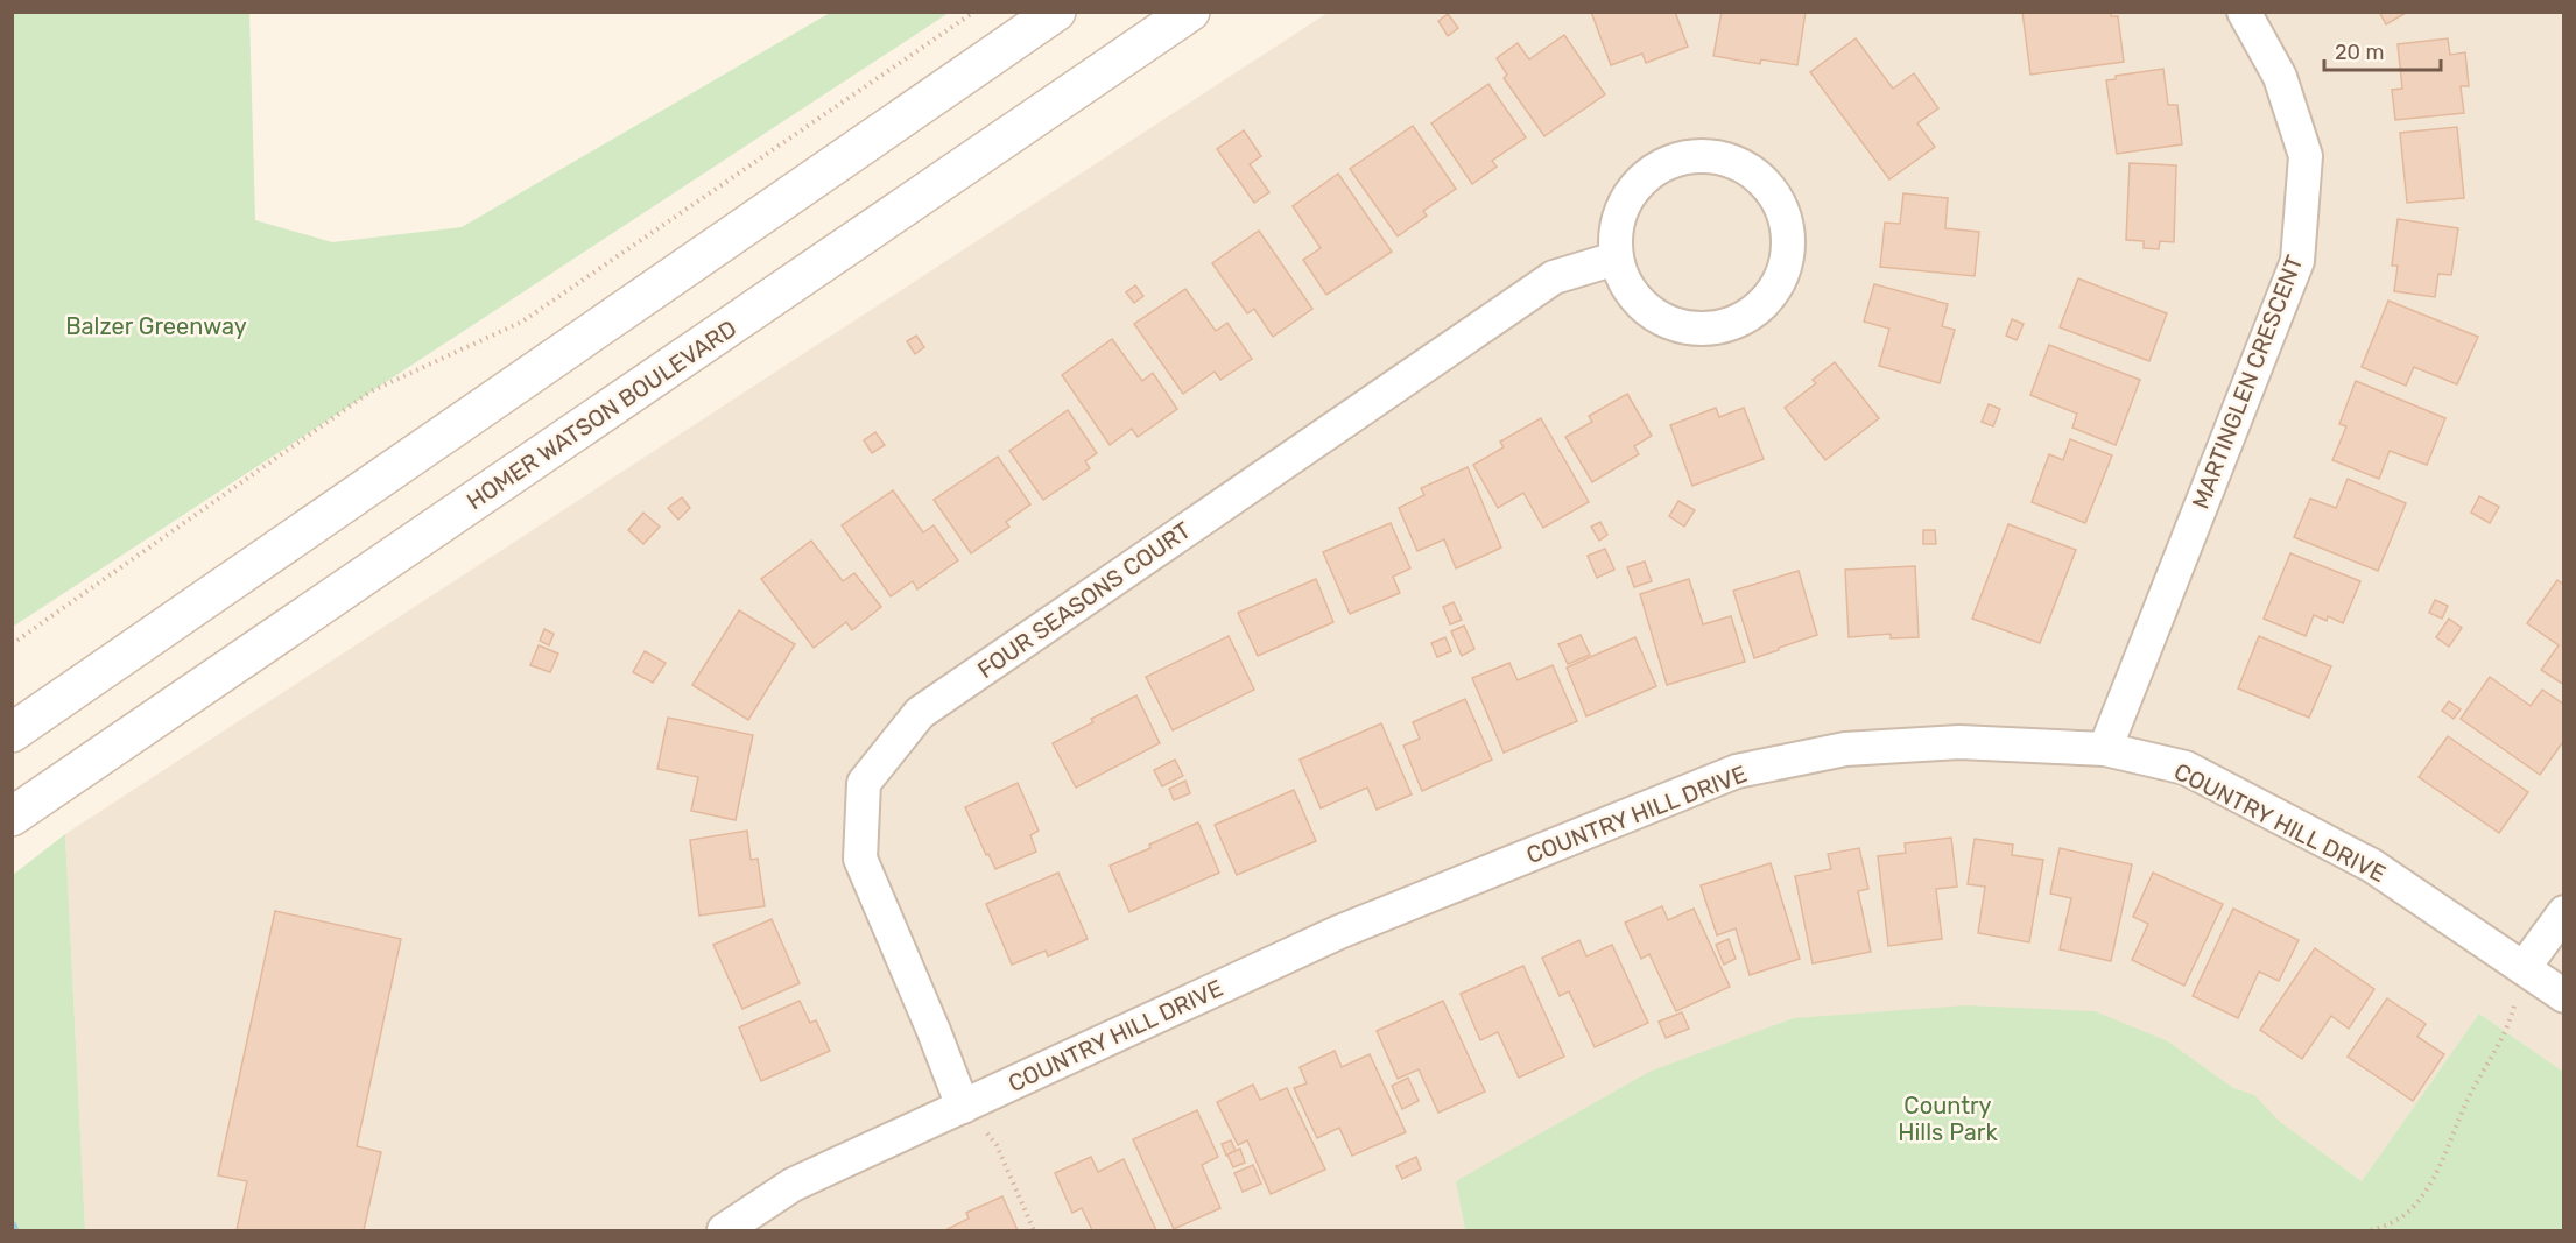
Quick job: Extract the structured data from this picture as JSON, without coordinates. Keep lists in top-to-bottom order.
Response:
{
  "streets": {
    "main road": ["HOMER WATSON BOULEVARD"],
    "street": ["MARTINGLEN CRESCENT", "FOUR SEASONS COURT", "COUNTRY HILL DRIVE"]
  },
  "crossings": [
    ["MARTINGLEN CRESCENT", "COUNTRY HILL DRIVE"],
    ["FOUR SEASONS COURT", "COUNTRY HILL DRIVE"]
  ],
  "parks": ["Balzer Greenway", "Country Hills Park"],
  "scale_bar": "20 m"
}
